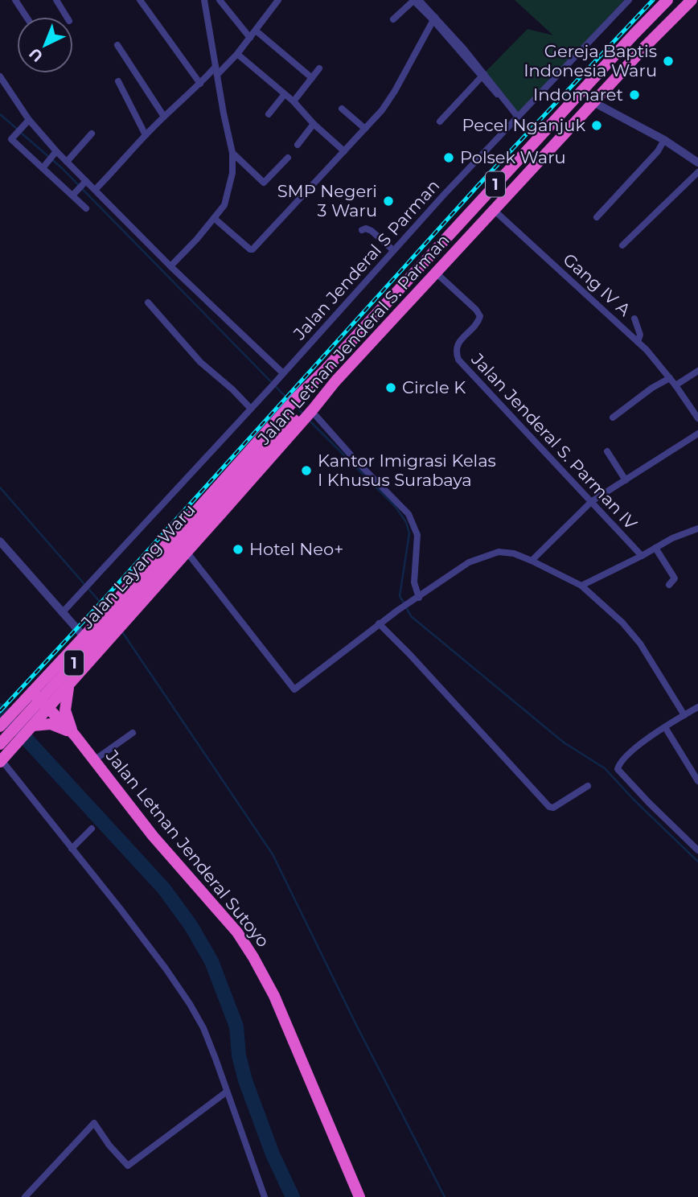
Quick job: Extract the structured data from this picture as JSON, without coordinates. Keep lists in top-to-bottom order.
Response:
{
  "streets": {
    "highway": [
      "1",
      "Jalan Letnan Jenderal S. Parman",
      "Jalan Layang Waru",
      "Jalan Letnan Jenderal Sutoyo"
    ],
    "street": ["Jalan Jenderal S Parman", "Gang IV A", "Jalan Jenderal S. Parman IV"]
  },
  "crossings": [
    ["1", "Jalan Letnan Jenderal S. Parman"],
    ["Gang IV A", "Jalan Letnan Jenderal S. Parman"],
    ["Jalan Letnan Jenderal S. Parman", "Jalan Jenderal S. Parman IV"],
    ["Jalan Letnan Jenderal S. Parman", "Jalan Layang Waru"],
    ["Jalan Letnan Jenderal S. Parman", "Jalan Letnan Jenderal Sutoyo"]
  ],
  "places": [
    "Gereja Baptis Indonesia Waru",
    "Indomaret",
    "Pecel Nganjuk",
    "Polsek Waru",
    "SMP Negeri 3 Waru",
    "Circle K",
    "Kantor Imigrasi Kelas I Khusus Surabaya",
    "Hotel Neo+"
  ],
  "north": "bottom left"
}
